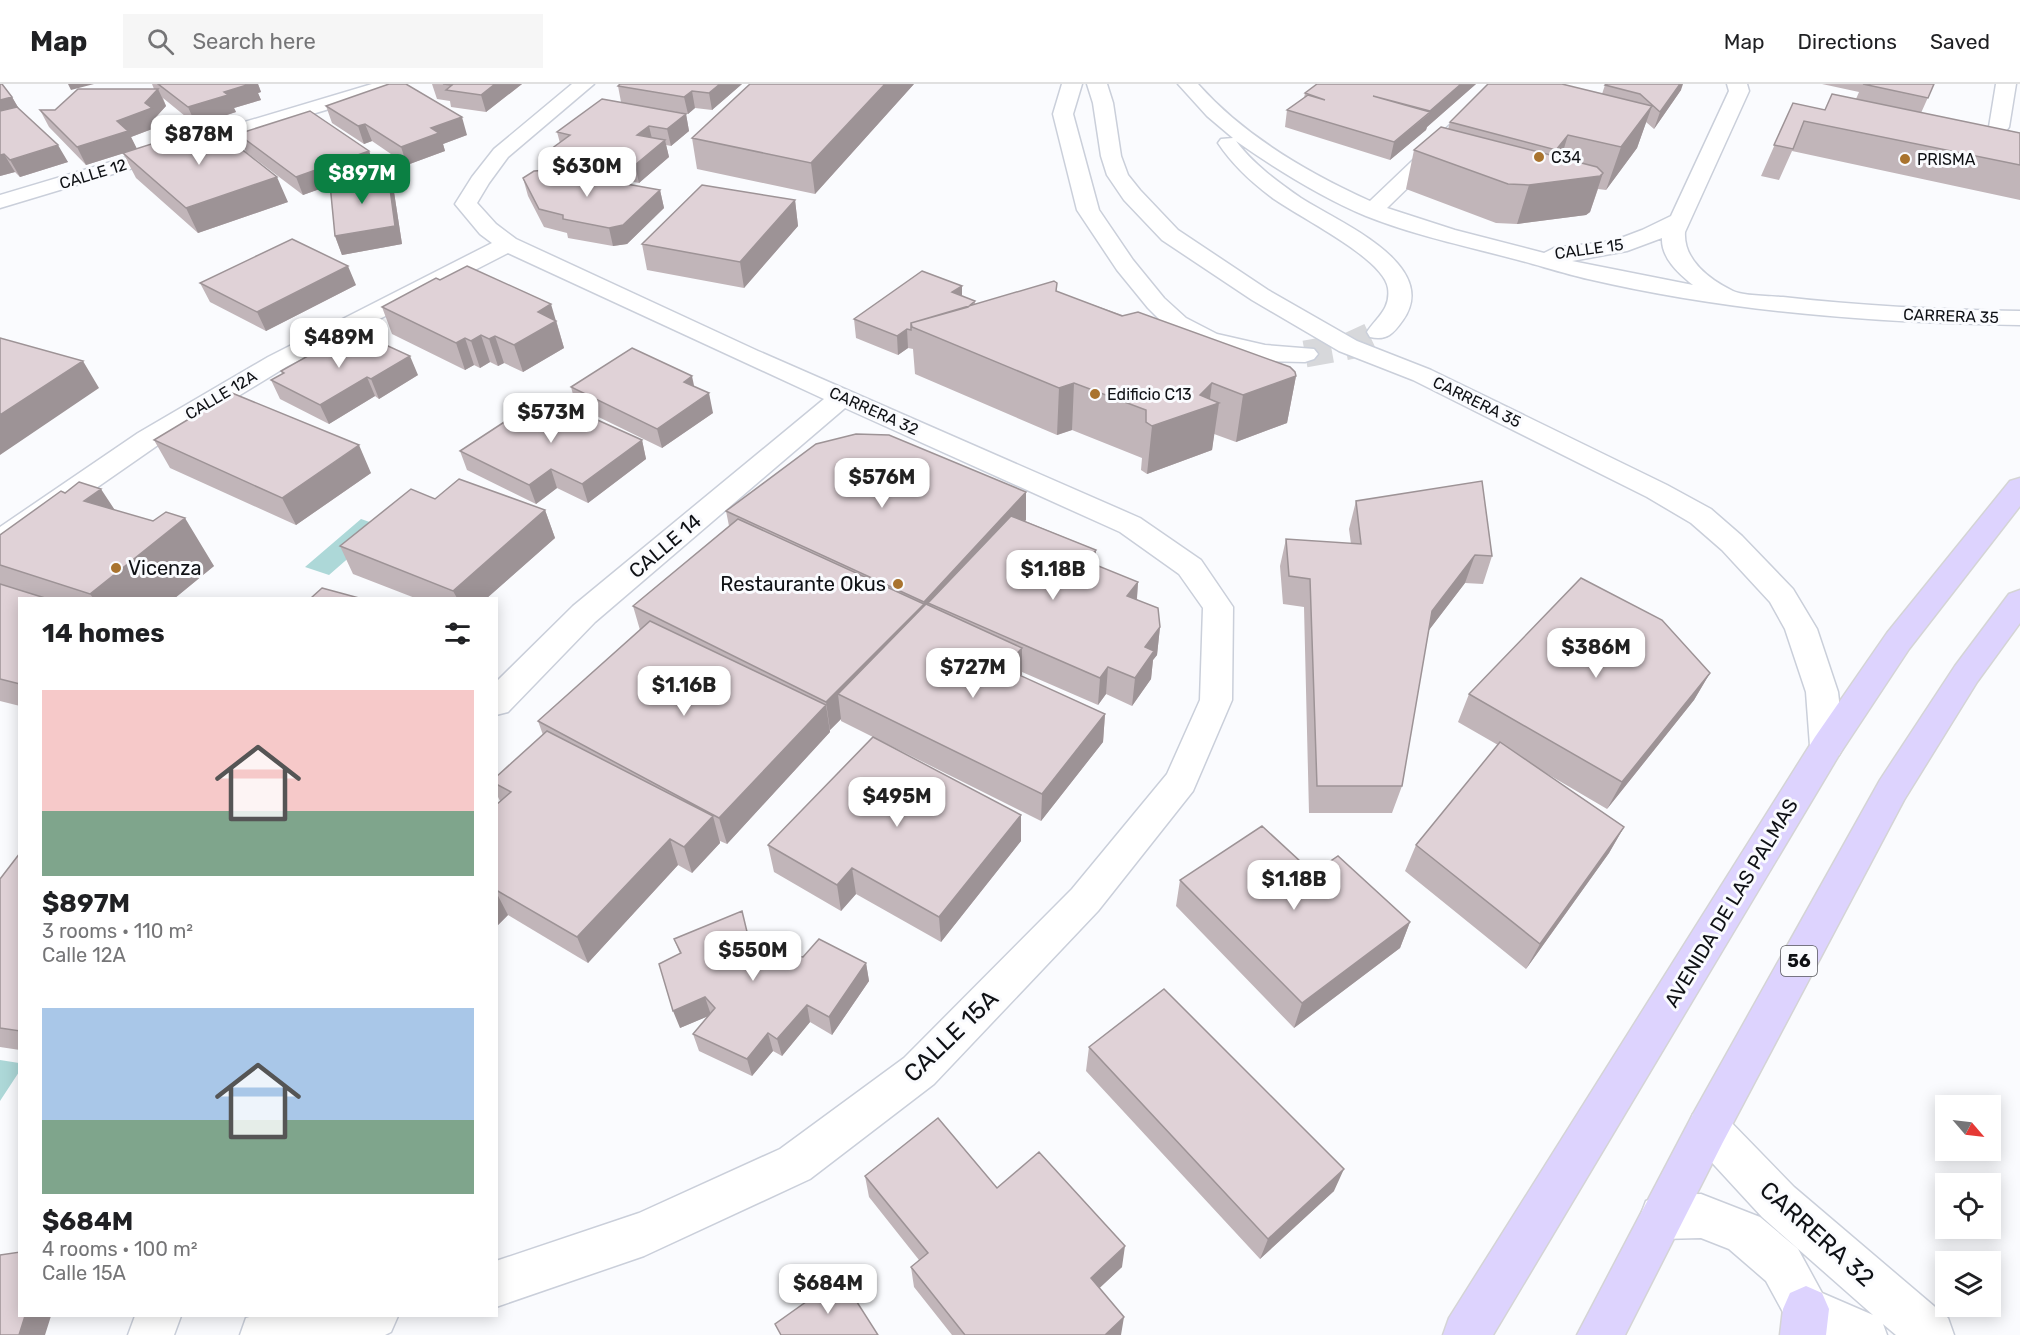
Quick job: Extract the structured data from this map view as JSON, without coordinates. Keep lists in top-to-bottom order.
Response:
{
  "streets": {
    "main road": ["AVENIDA DE LAS PALMAS", "56"],
    "street": [
      "CALLE 12",
      "CALLE 15",
      "CARRERA 35",
      "CALLE 12A",
      "CARRERA 32",
      "CALLE 14",
      "CALLE 15A"
    ]
  },
  "crossings": [
    ["CALLE 15", "CARRERA 35"],
    ["CARRERA 35", "AVENIDA DE LAS PALMAS"],
    ["CALLE 12A", "CARRERA 32"],
    ["CARRERA 32", "CALLE 14"],
    ["CARRERA 32", "56"],
    ["CARRERA 32", "CALLE 15A"]
  ],
  "places": [
    "C34",
    "PRISMA",
    "Edificio C13",
    "Vicenza",
    "Restaurante Okus"
  ],
  "north": "bottom right",
  "page": {
    "header": "Map",
    "search": "Search here",
    "nav": ["Map", "Directions", "Saved"],
    "price": [
      "$878M",
      "$630M",
      "$897M",
      "$489M",
      "$573M",
      "$576M",
      "$1.18B",
      "$386M",
      "$727M",
      "$1.16B",
      "$495M",
      "$1.18B",
      "$550M",
      "$684M"
    ],
    "heading": "14 homes",
    "list": [
      {
        "name": "$897M",
        "note": "3 rooms · 110 m² · Calle 12A"
      },
      {
        "name": "$684M",
        "note": "4 rooms · 100 m² · Calle 15A"
      }
    ]
  }
}
